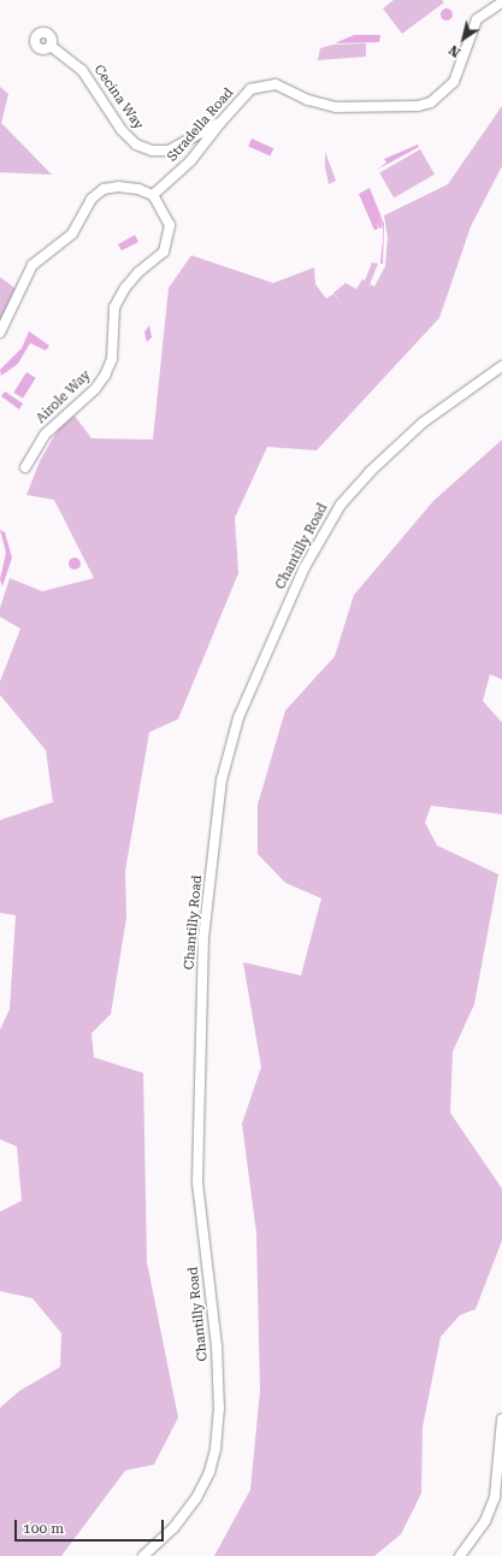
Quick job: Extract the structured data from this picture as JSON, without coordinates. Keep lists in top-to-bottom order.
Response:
{
  "streets": {
    "street": [
      "Cecina Way",
      "Stradella Road",
      "Airole Way",
      "Chantilly Road"
    ]
  },
  "crossings": [
    ["Cecina Way", "Stradella Road"],
    ["Stradella Road", "Airole Way"]
  ],
  "scale_bar": "100 m",
  "north": "bottom left"
}
